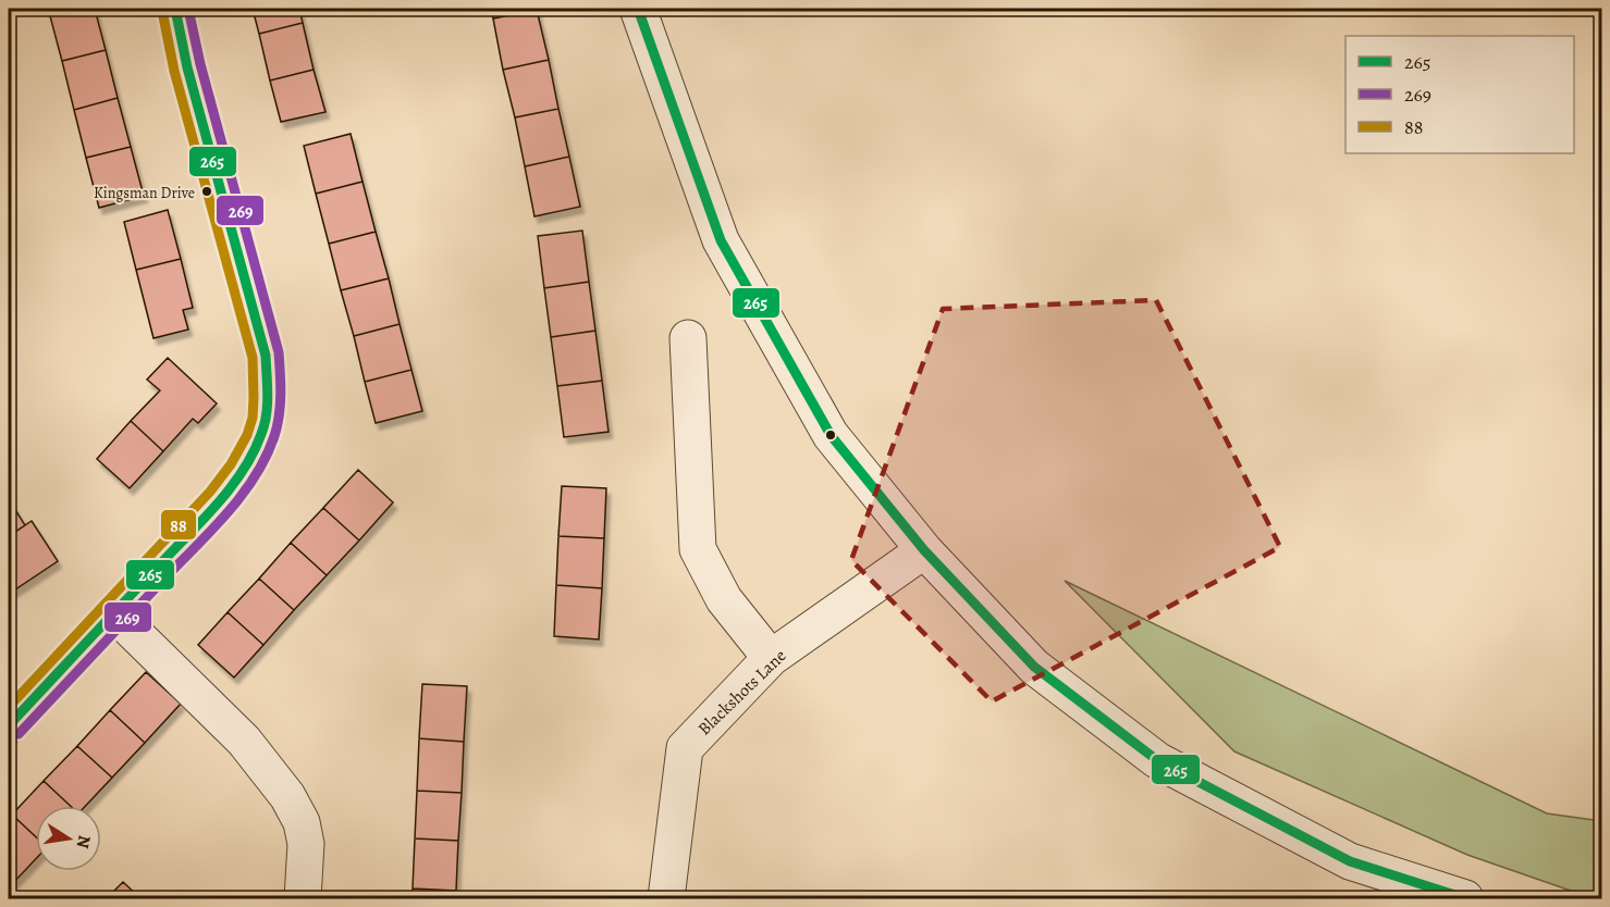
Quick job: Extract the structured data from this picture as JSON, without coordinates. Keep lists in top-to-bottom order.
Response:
{
  "streets": {
    "street": ["Blackshots Lane"]
  },
  "places": ["Kingsman Drive"],
  "lines": ["transit line 265", "transit line 269", "transit line 88"],
  "legend": ["265", "269", "88"],
  "north": "right"
}
